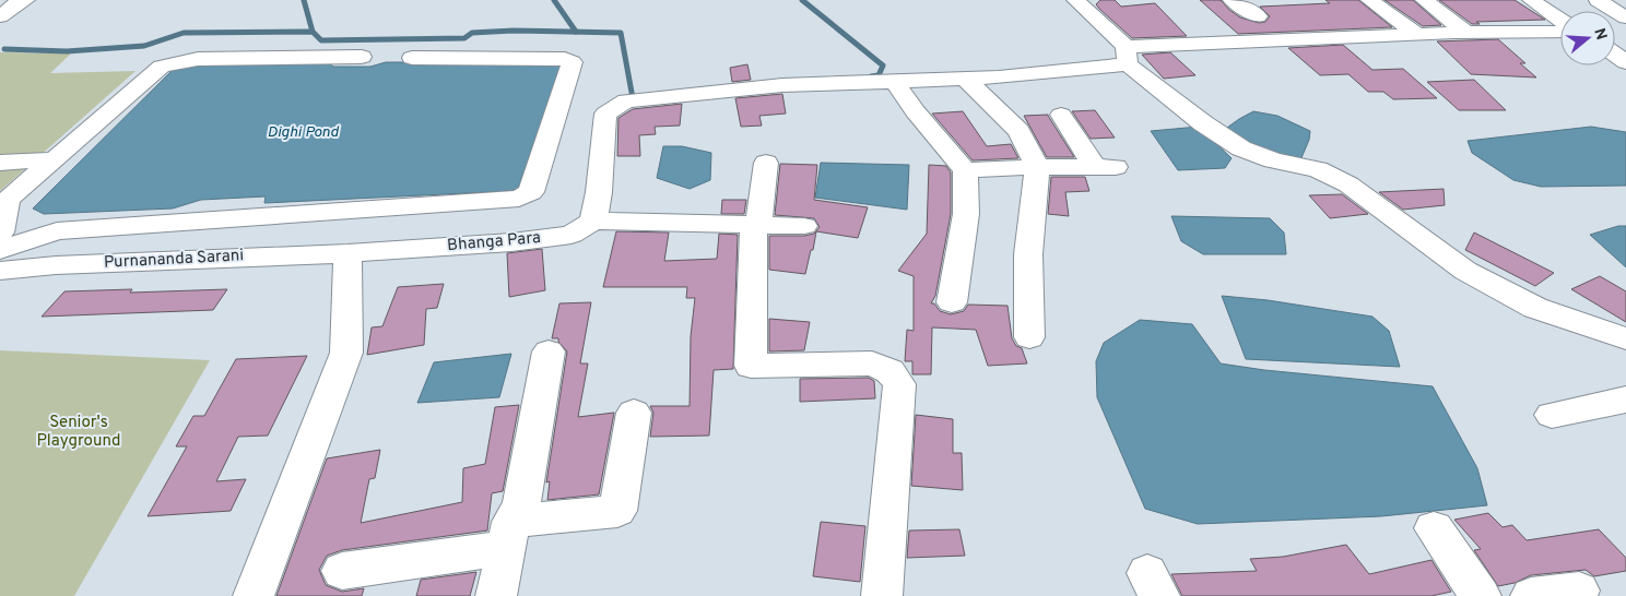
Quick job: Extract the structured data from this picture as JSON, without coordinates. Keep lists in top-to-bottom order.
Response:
{
  "streets": {
    "street": ["Bhanga Para", "Purnananda Sarani"]
  },
  "crossings": [
    ["Bhanga Para", "Purnananda Sarani"]
  ],
  "water": ["Dighi Pond"],
  "parks": ["Senior's Playground"],
  "north": "right"
}
